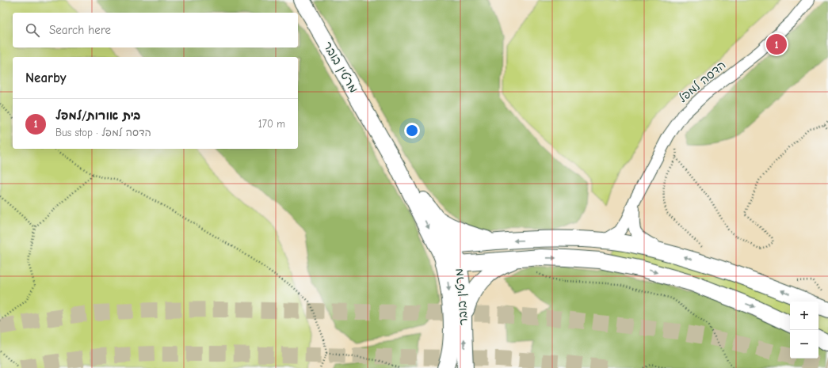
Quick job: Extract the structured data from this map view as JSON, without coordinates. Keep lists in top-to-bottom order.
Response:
{
  "streets": {
    "street": ["מרטין בובר", "הדסה למפל"]
  },
  "page": {
    "search": "Search here",
    "pins": "1",
    "heading": "Nearby",
    "list": [
      {
        "mark": "1",
        "name": "בית אורות/למפל",
        "note": "Bus stop · הדסה למפל",
        "value": "170 m"
      }
    ],
    "map_buttons": ["+", "−"]
  }
}
